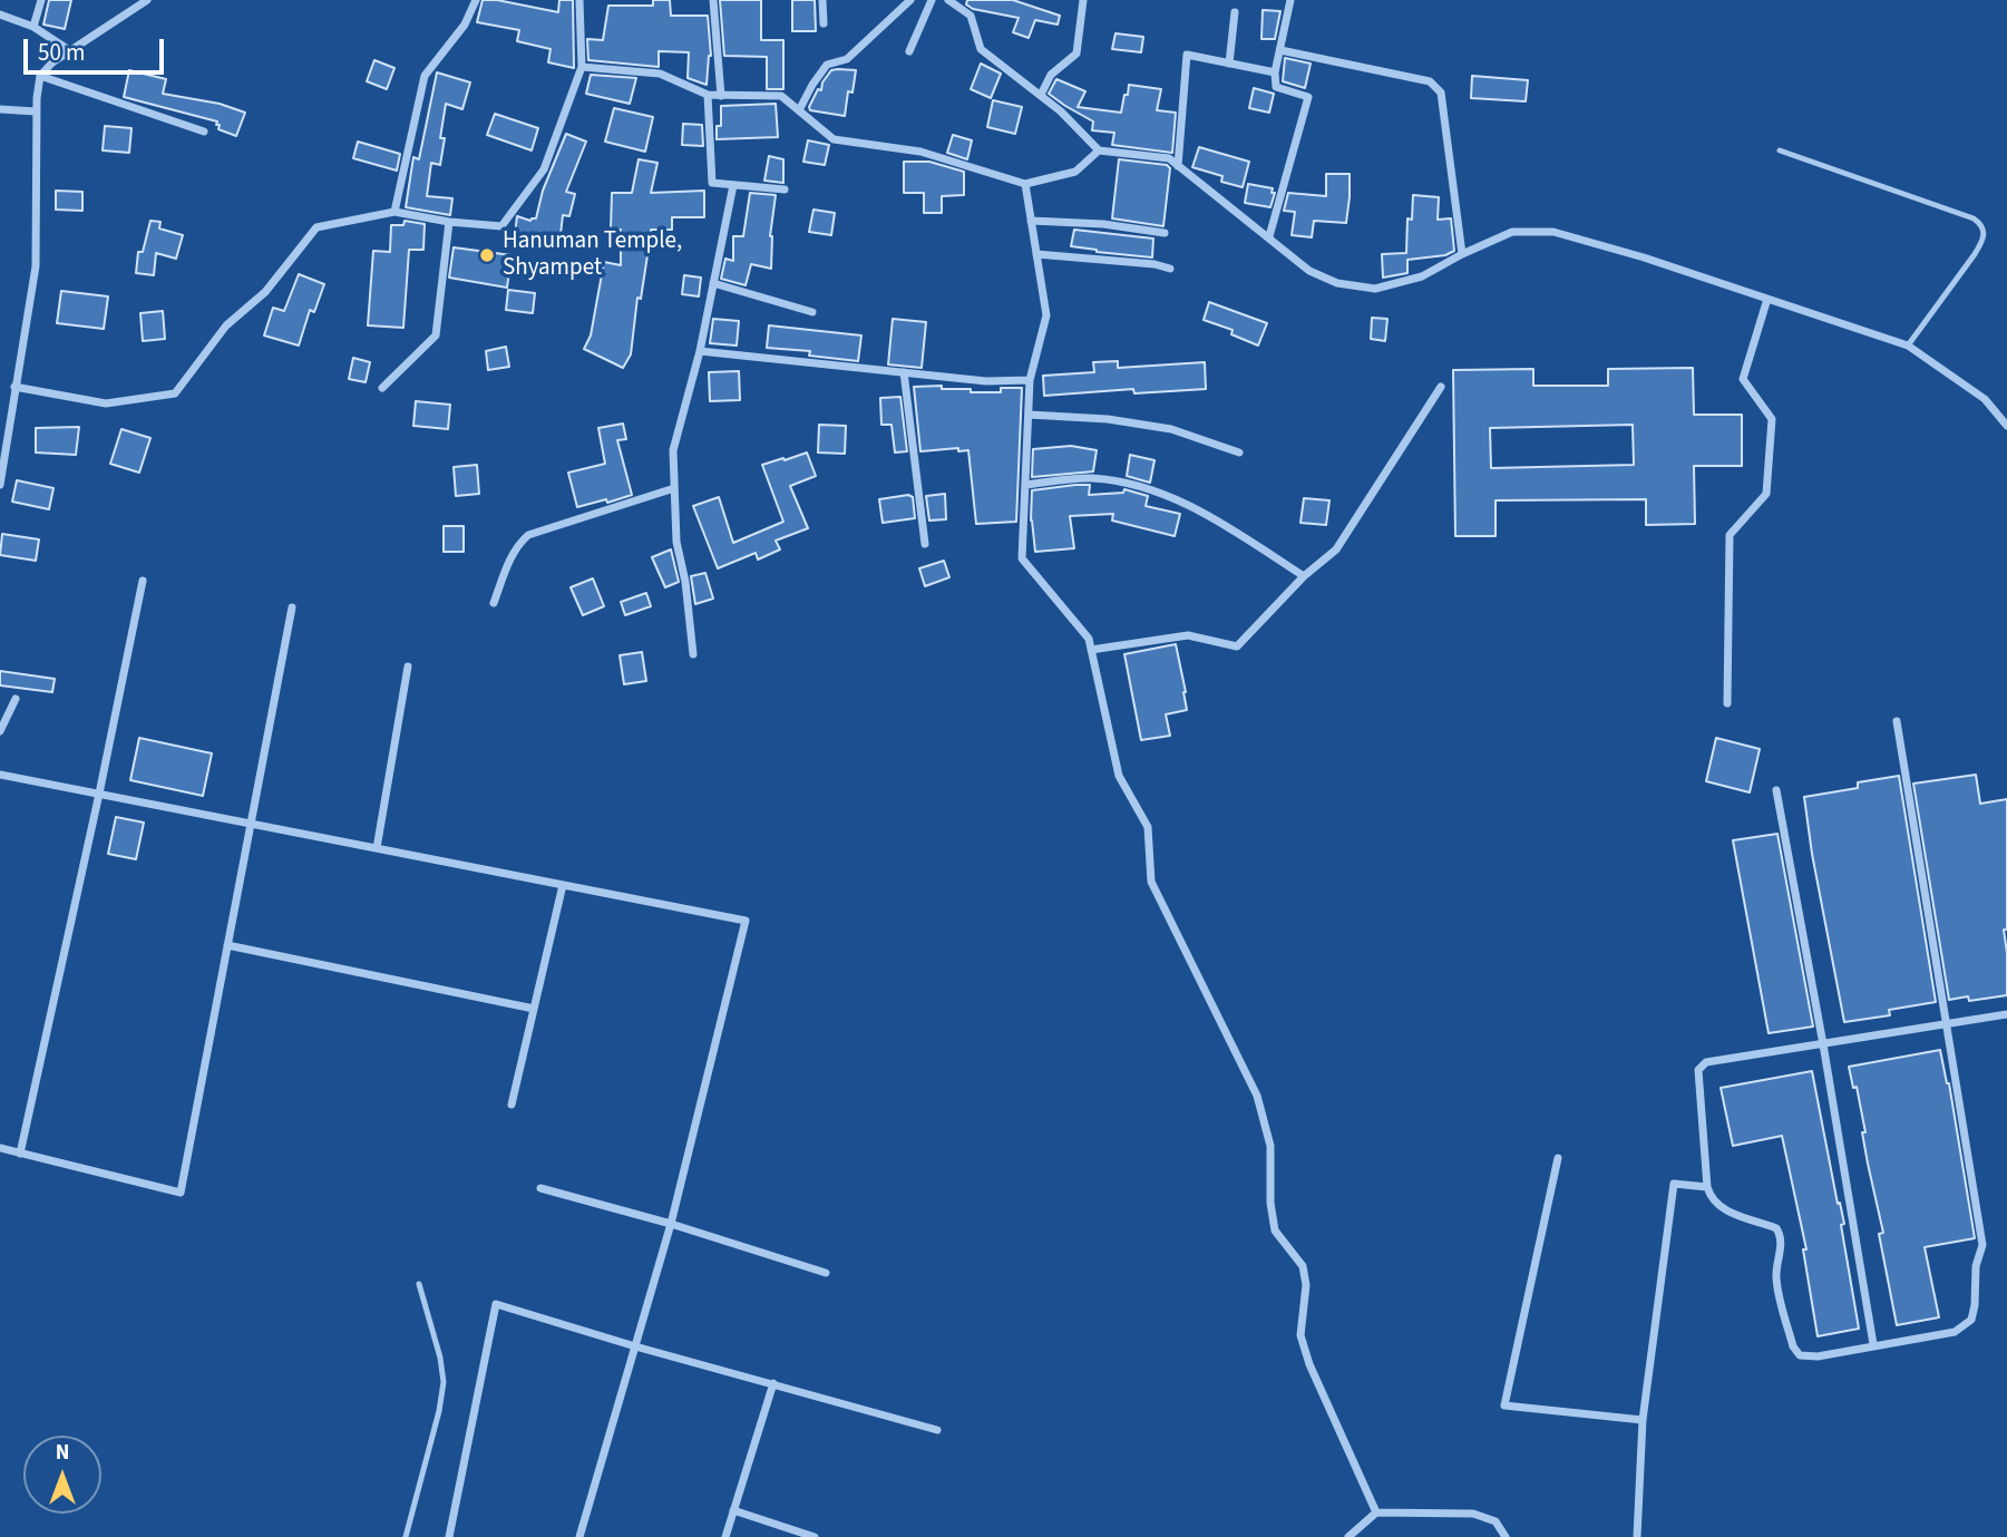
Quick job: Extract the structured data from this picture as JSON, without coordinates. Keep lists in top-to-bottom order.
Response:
{
  "places": ["Hanuman Temple, Shyampet"],
  "scale_bar": "50 m",
  "north": "top"
}
